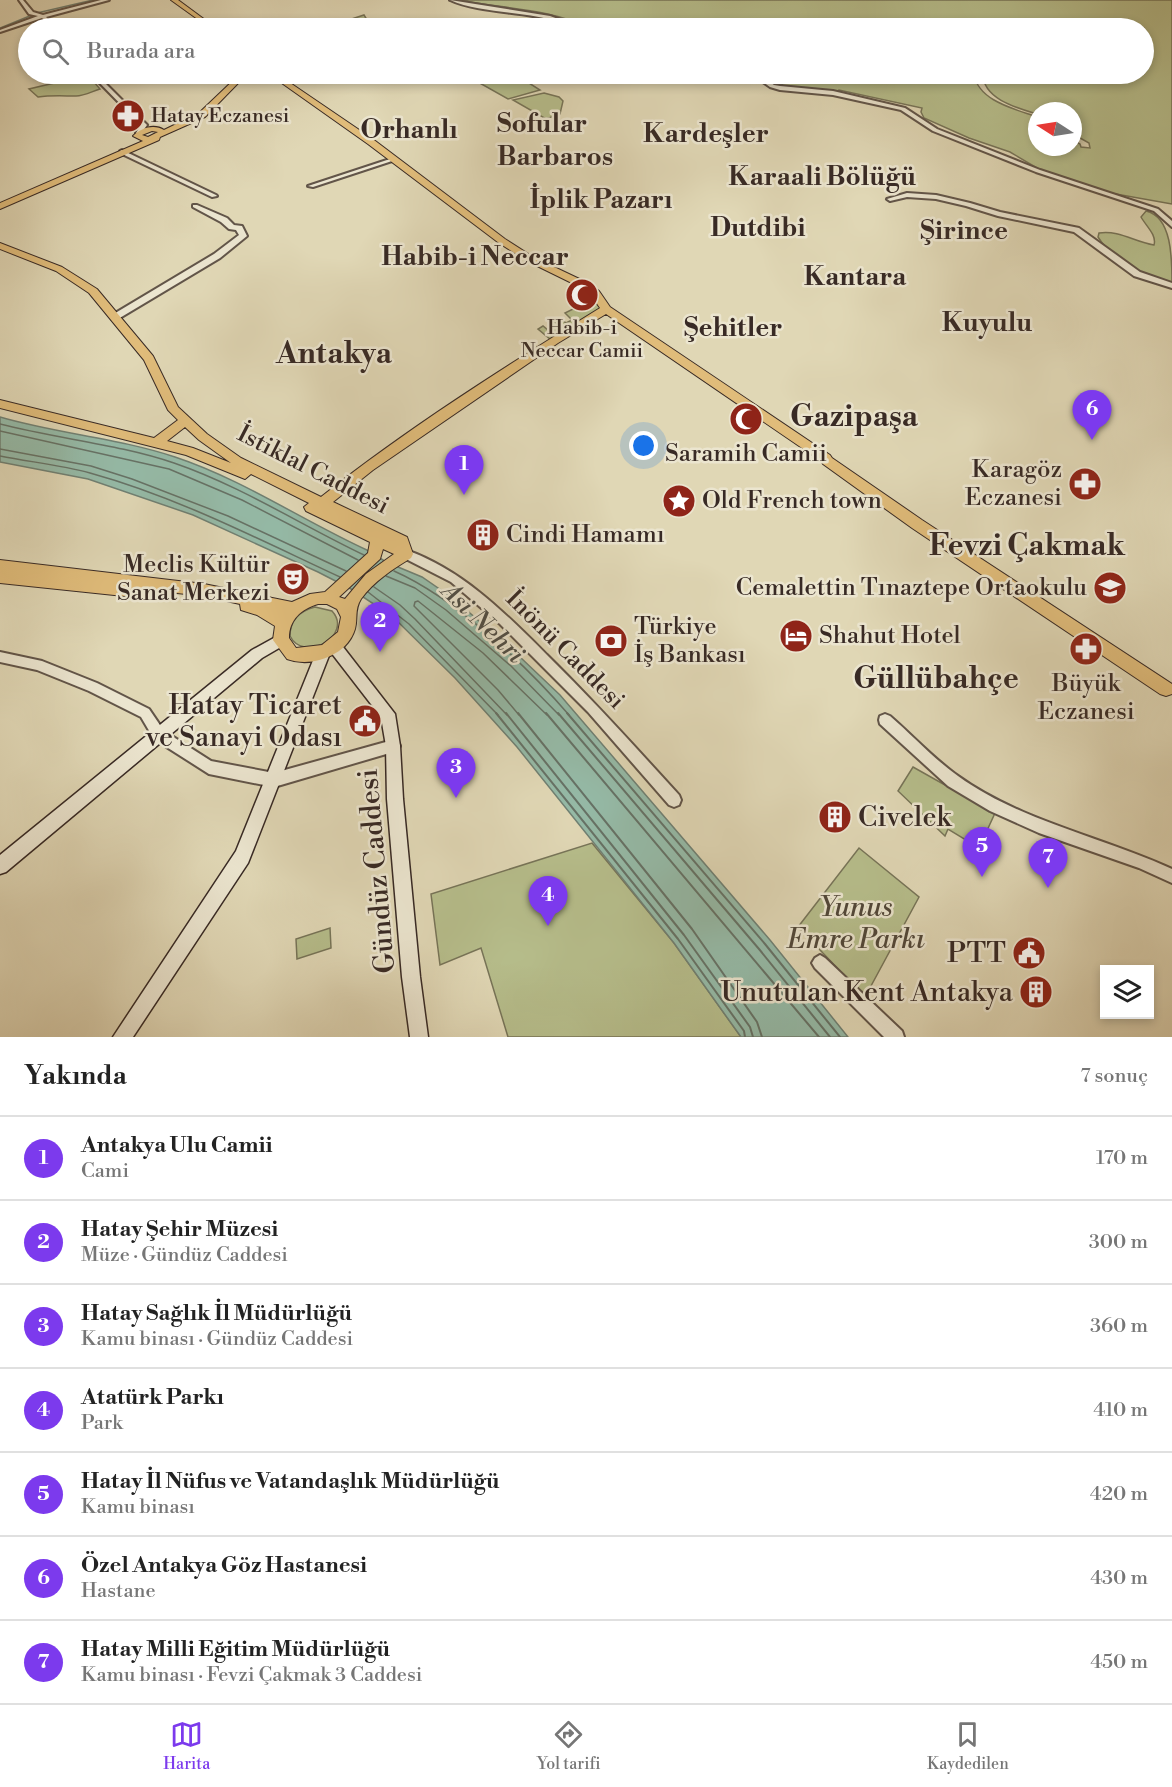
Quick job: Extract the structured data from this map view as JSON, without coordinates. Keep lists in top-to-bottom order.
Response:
{
  "streets": {
    "main road": ["İstiklal Caddesi", "Gündüz Caddesi"],
    "street": ["İnönü Caddesi"]
  },
  "crossings": [
    ["İstiklal Caddesi", "İnönü Caddesi"]
  ],
  "districts": [
    "Sofular",
    "Orhanlı",
    "Kardeşler",
    "Barbaros",
    "Karaali Bölüğü",
    "İplik Pazarı",
    "Dutdibi",
    "Şirince",
    "Habib-i Neccar",
    "Kantara",
    "Kuyulu",
    "Şehitler",
    "Antakya",
    "Gazipaşa",
    "Fevzi Çakmak",
    "Güllübahçe"
  ],
  "water": ["Asi Nehri"],
  "parks": ["Yunus Emre Parkı"],
  "places": {
    "pharmacy": ["Hatay Eczanesi", "Karagöz Eczanesi", "Büyük Eczanesi"],
    "mosque": ["Habib-i Neccar Camii", "Saramih Camii"],
    "place": ["Old French town"],
    "building": ["Cindi Hamamı", "Civelek", "Unutulan Kent Antakya"],
    "theatre": ["Meclis Kültür Sanat Merkezi"],
    "school or university": ["Cemalettin Tınaztepe Ortaokulu"],
    "hotel": ["Shahut Hotel"],
    "bank": ["Türkiye İş Bankası"],
    "public building": ["Hatay Ticaret ve Sanayi Odası", "PTT"]
  },
  "north": "left",
  "page": {
    "search": "Burada ara",
    "pins": [
      "6",
      "1",
      "2",
      "3",
      "5",
      "7",
      "4"
    ],
    "heading": ["Yakında", "7 sonuç"],
    "list": [
      {
        "mark": "1",
        "name": "Antakya Ulu Camii",
        "note": "Cami",
        "value": "170 m"
      },
      {
        "mark": "2",
        "name": "Hatay Şehir Müzesi",
        "note": "Müze · Gündüz Caddesi",
        "value": "300 m"
      },
      {
        "mark": "3",
        "name": "Hatay Sağlık İl Müdürlüğü",
        "note": "Kamu binası · Gündüz Caddesi",
        "value": "360 m"
      },
      {
        "mark": "4",
        "name": "Atatürk Parkı",
        "note": "Park",
        "value": "410 m"
      },
      {
        "mark": "5",
        "name": "Hatay İl Nüfus ve Vatandaşlık Müdürlüğü",
        "note": "Kamu binası",
        "value": "420 m"
      },
      {
        "mark": "6",
        "name": "Özel Antakya Göz Hastanesi",
        "note": "Hastane",
        "value": "430 m"
      },
      {
        "mark": "7",
        "name": "Hatay Milli Eğitim Müdürlüğü",
        "note": "Kamu binası · Fevzi Çakmak 3 Caddesi",
        "value": "450 m"
      }
    ],
    "nav": ["Harita", "Yol tarifi", "Kaydedilen"]
  }
}
